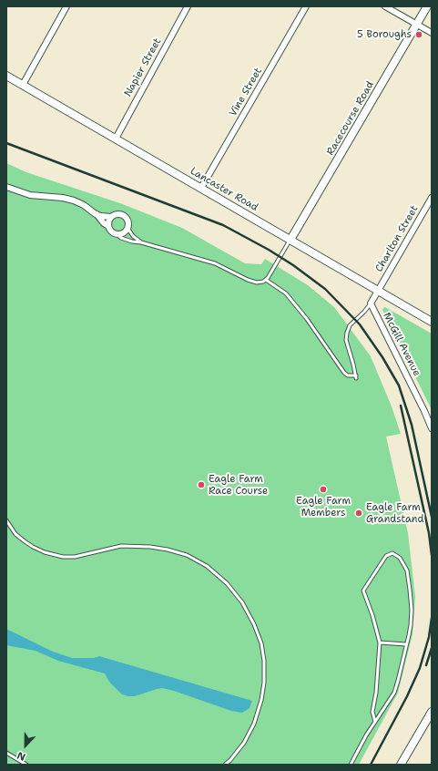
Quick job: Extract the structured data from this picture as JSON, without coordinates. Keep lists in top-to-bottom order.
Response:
{
  "streets": {
    "main road": ["Racecourse Road", "Lancaster Road"],
    "street": [
      "Napier Street",
      "Vine Street",
      "Charlton Street",
      "McGill Avenue"
    ]
  },
  "crossings": [
    ["Napier Street", "Lancaster Road"],
    ["Vine Street", "Lancaster Road"],
    ["Racecourse Road", "Lancaster Road"],
    ["Lancaster Road", "Charlton Street"]
  ],
  "places": [
    "5 Boroughs",
    "Eagle Farm Race Course",
    "Eagle Farm Members",
    "Eagle Farm Grandstand"
  ],
  "north": "bottom"
}
